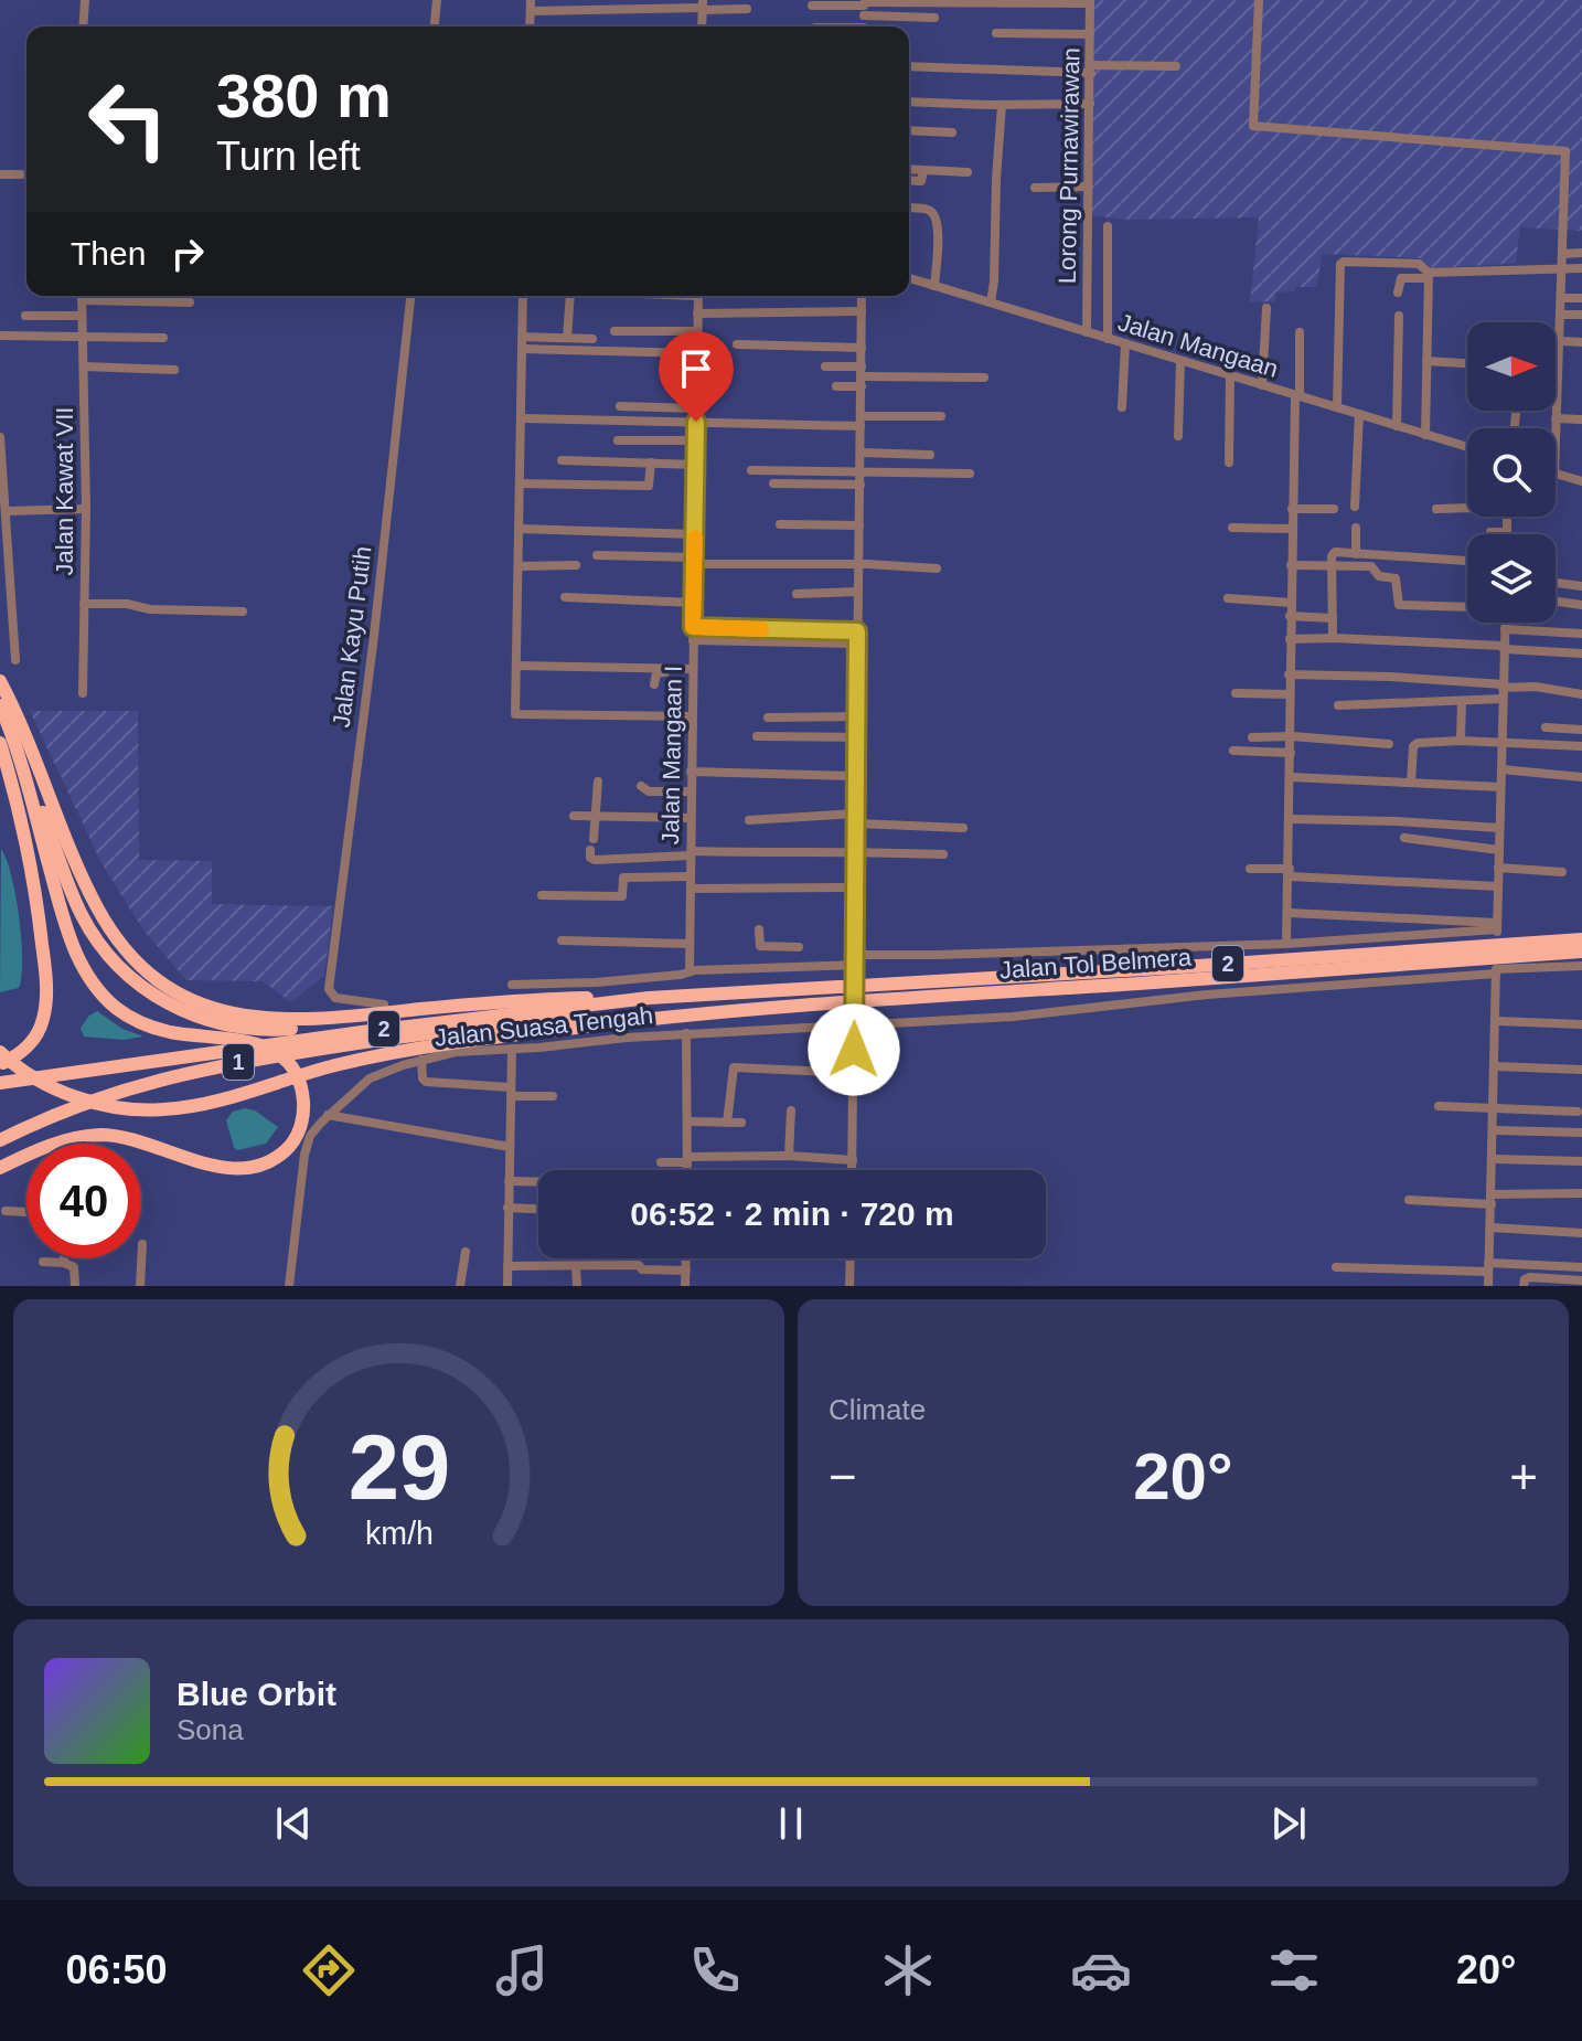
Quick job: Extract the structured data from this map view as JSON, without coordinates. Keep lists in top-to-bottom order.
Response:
{
  "streets": {
    "highway": ["Jalan Tol Belmera", "2", "1"],
    "street": [
      "Lorong Purnawirawan",
      "Jalan Mangaan",
      "Jalan Kawat VII",
      "Jalan Kayu Putih",
      "Jalan Mangaan I",
      "Jalan Suasa Tengah"
    ]
  },
  "crossings": [
    ["Lorong Purnawirawan", "Jalan Mangaan"],
    ["Jalan Tol Belmera", "2"],
    ["2", "1"]
  ],
  "north": "right",
  "page": {
    "turn": ["380 m", "Turn left"],
    "then": "Then",
    "limit": "40",
    "trip": "06:52 · 2 min · 720 m",
    "tile": "Climate",
    "heat": ["−", "20°", "+"],
    "song": ["Blue Orbit", "Sona"],
    "tabs": ["06:50", "20°"],
    "gauge": ["29", "km/h"]
  }
}
